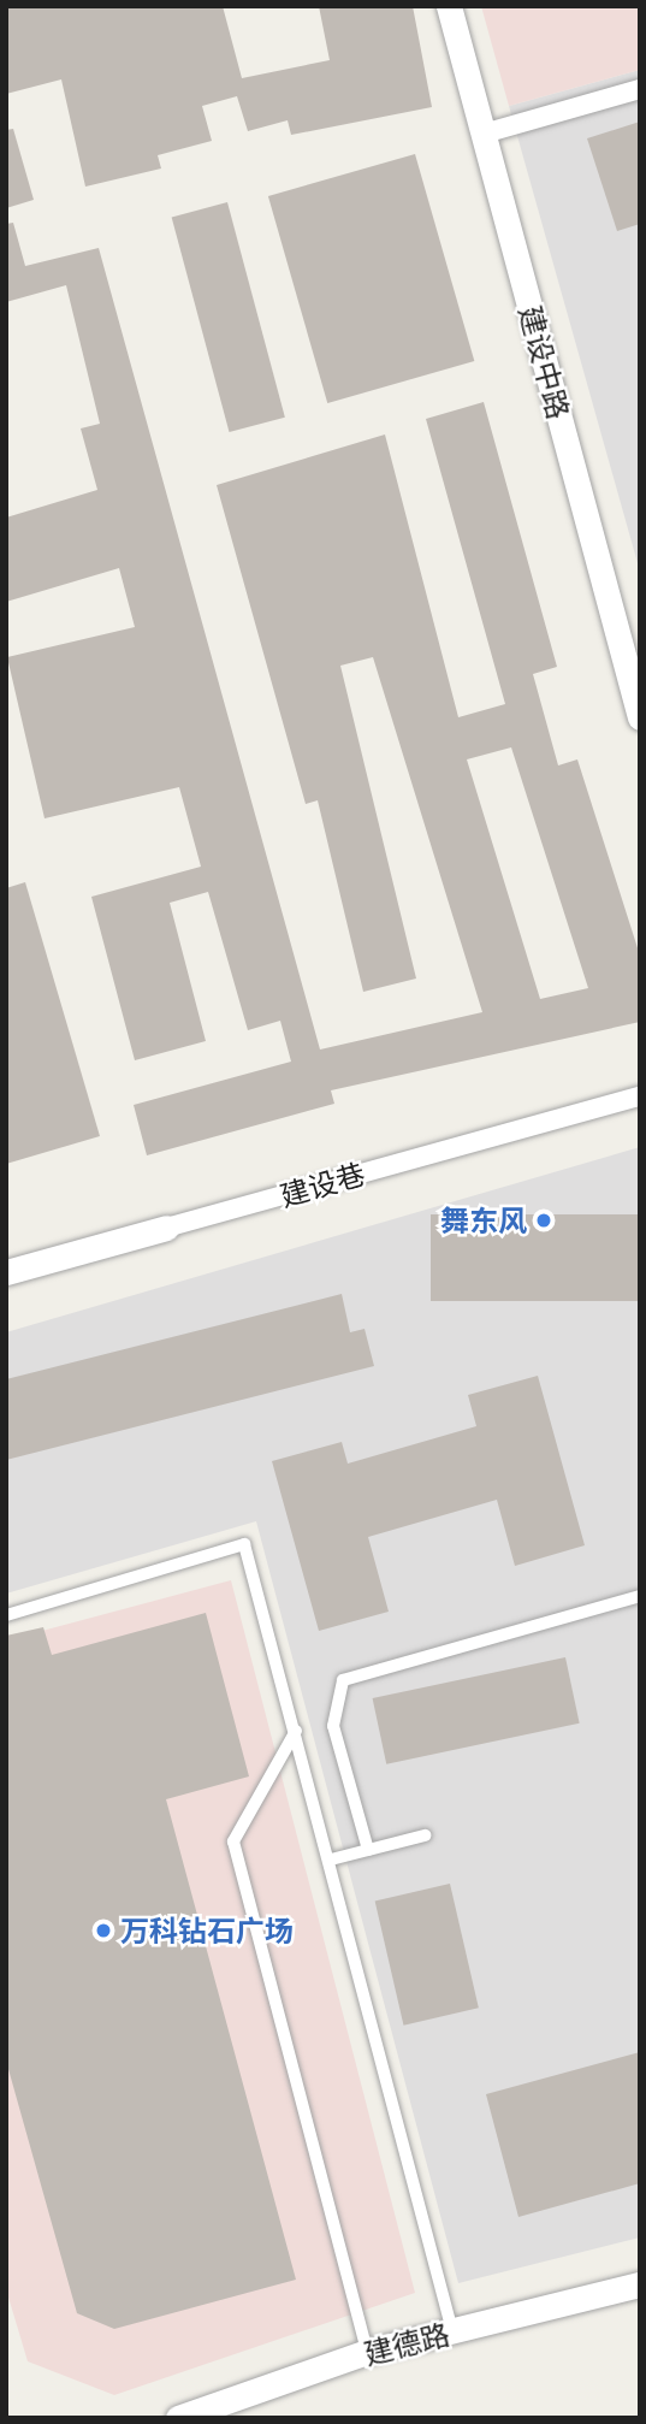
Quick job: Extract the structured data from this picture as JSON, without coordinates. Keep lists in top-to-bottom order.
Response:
{
  "streets": {
    "street": ["建设中路", "建设巷", "建德路"]
  },
  "places": ["舞东风", "万科钻石广场"]
}
